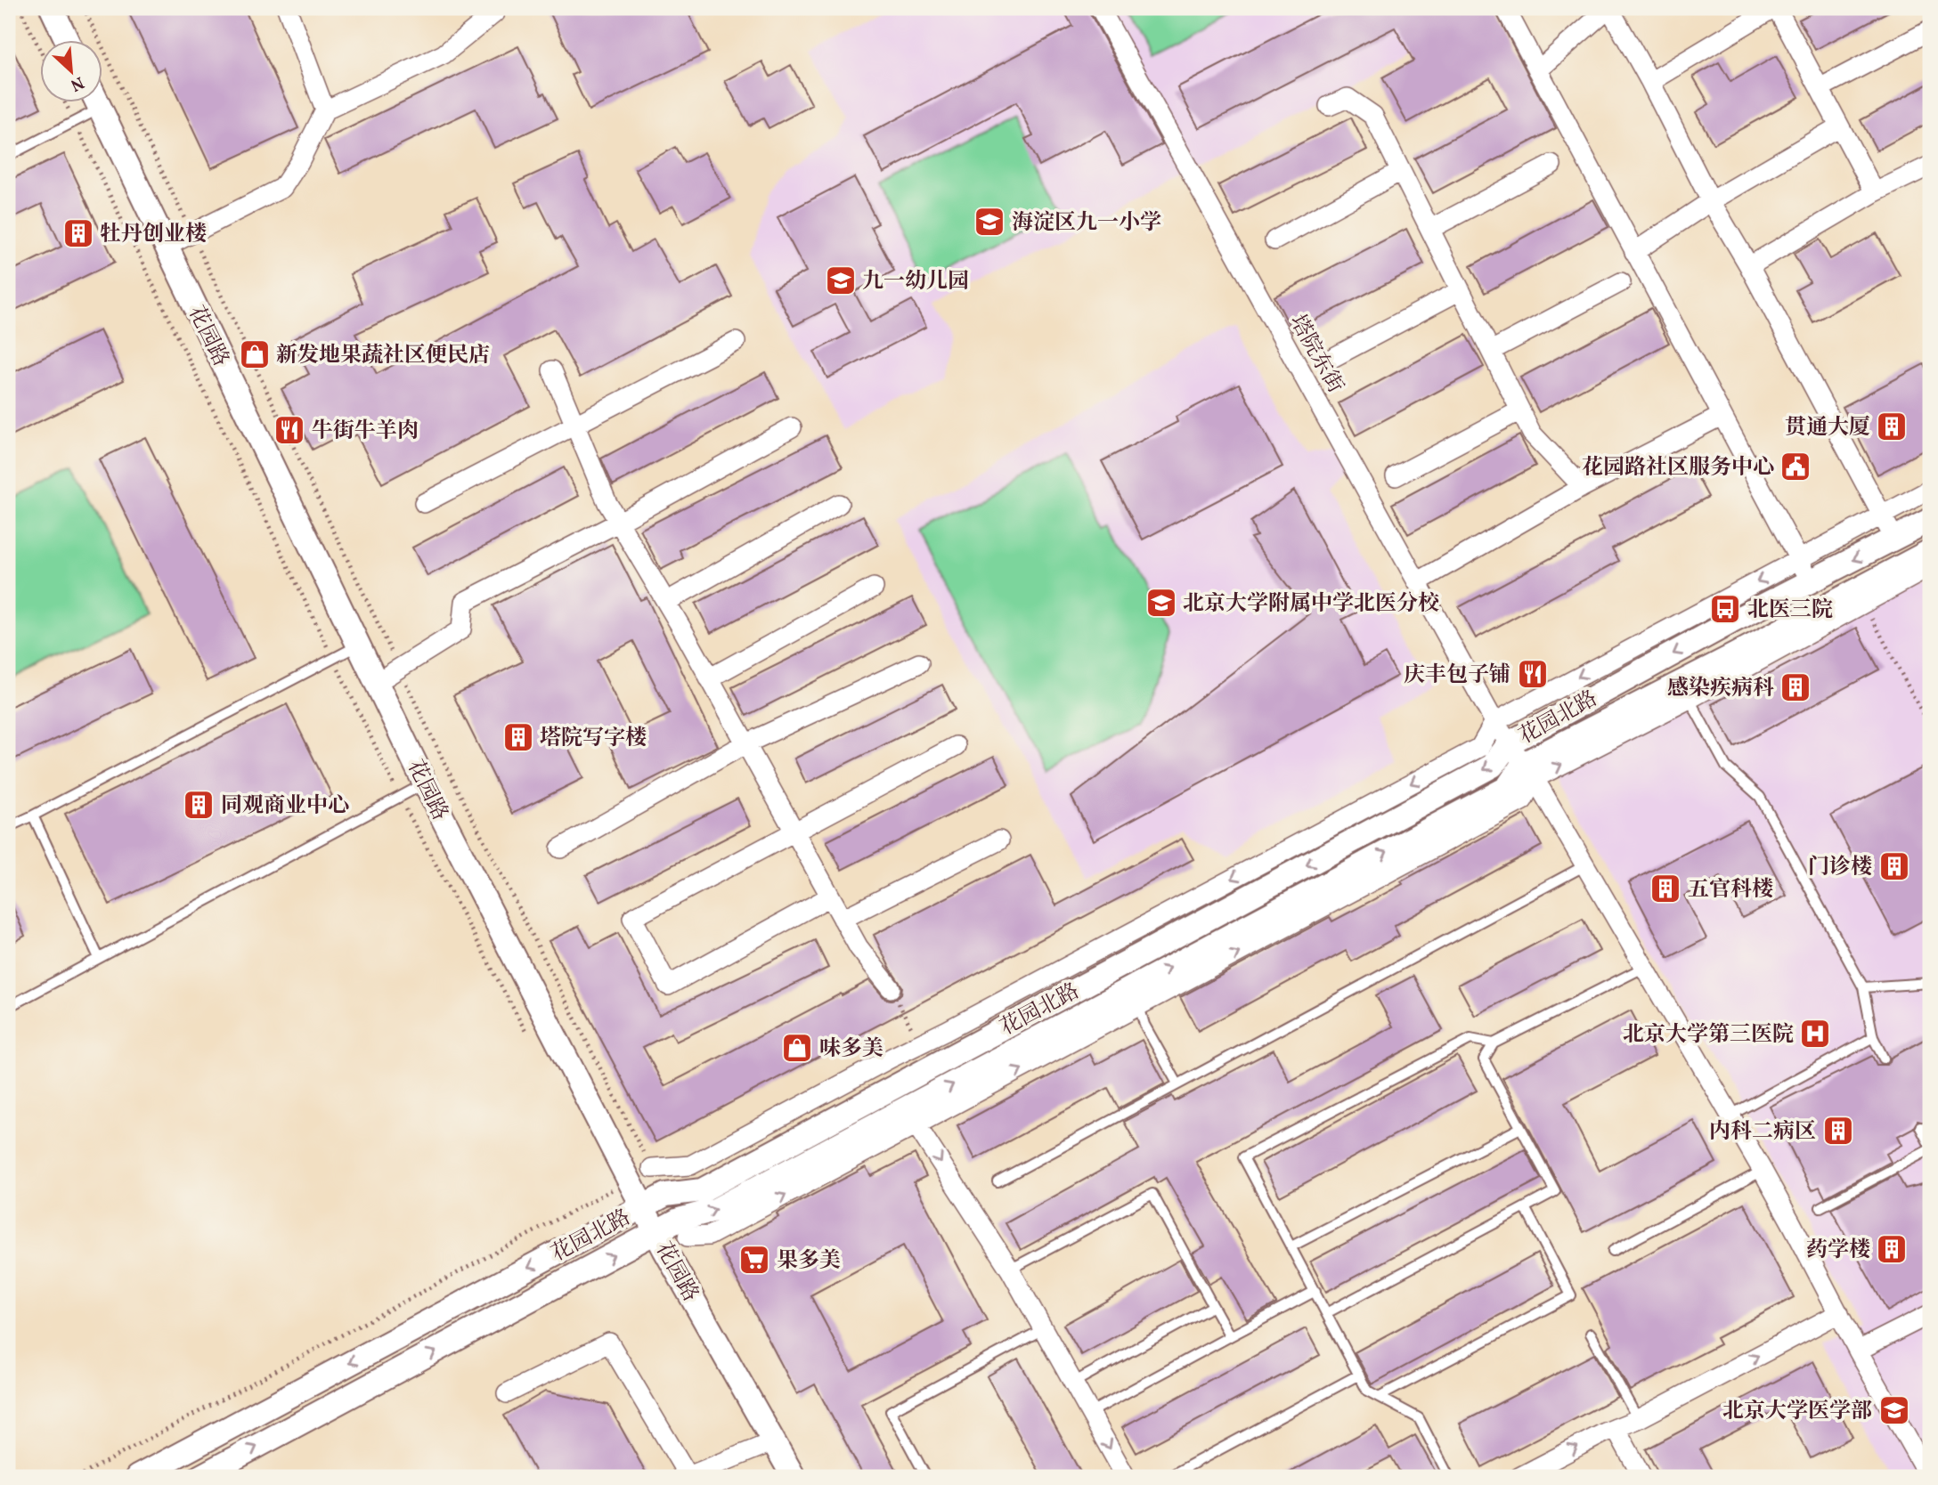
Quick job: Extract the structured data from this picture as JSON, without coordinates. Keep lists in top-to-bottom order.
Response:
{
  "streets": {
    "street": ["花园路", "塔院东街", "花园北路"]
  },
  "crossings": [
    ["花园路", "花园北路"],
    ["塔院东街", "花园北路"]
  ],
  "places": {
    "school or university": [
      "海淀区九一小学",
      "九一幼儿园",
      "北京大学附属中学北医分校",
      "北京大学医学部"
    ],
    "building": [
      "牡丹创业楼",
      "贯通大厦",
      "感染疾病科",
      "塔院写字楼",
      "同观商业中心",
      "门诊楼",
      "五官科楼",
      "内科二病区",
      "药学楼"
    ],
    "shop": ["新发地果蔬社区便民店", "味多美"],
    "restaurant": ["牛街牛羊肉", "庆丰包子铺"],
    "public building": ["花园路社区服务中心"],
    "bus stop": ["北医三院"],
    "hospital": ["北京大学第三医院"],
    "supermarket": ["果多美"]
  },
  "north": "bottom right"
}
